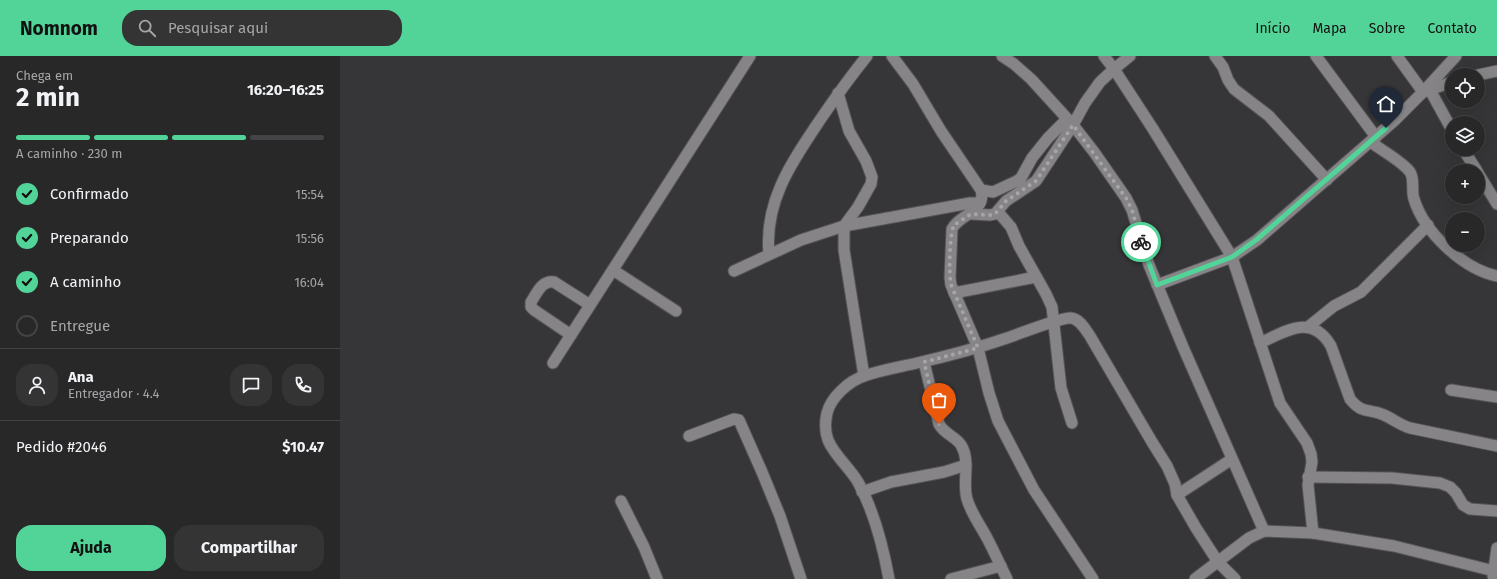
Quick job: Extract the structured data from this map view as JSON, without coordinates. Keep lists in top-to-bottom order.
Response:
{
  "page": {
    "header": "Nomnom",
    "search": "Pesquisar aqui",
    "nav": [
      "Início",
      "Mapa",
      "Sobre",
      "Contato"
    ],
    "heading": ["2 min", "Chega em", "16:20–16:25"],
    "panel": [
      "Ana",
      "Entregador · 4.4",
      "Pedido #2046",
      "$10.47"
    ],
    "map_buttons": ["+", "−"],
    "bar": "A caminho · 230 m",
    "list": [
      ["Confirmado", "15:54"],
      ["Preparando", "15:56"],
      ["A caminho", "16:04"],
      "Entregue"
    ],
    "buttons": ["Ajuda", "Compartilhar"]
  }
}
